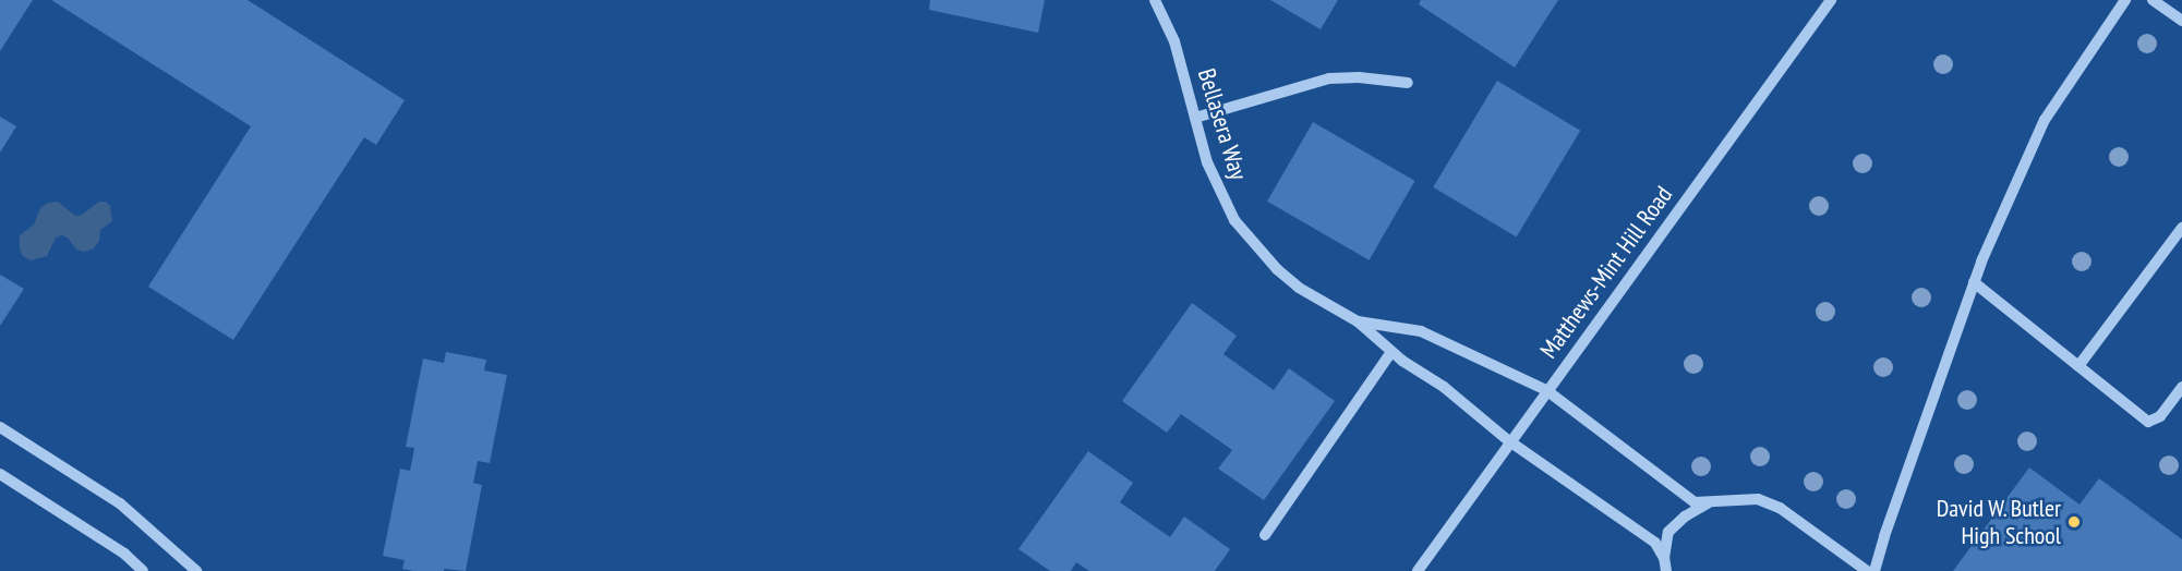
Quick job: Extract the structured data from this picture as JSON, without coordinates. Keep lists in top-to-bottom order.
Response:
{
  "streets": {
    "street": ["Bellasera Way", "Matthews-Mint Hill Road"]
  },
  "crossings": [
    ["Bellasera Way", "Matthews-Mint Hill Road"]
  ],
  "places": ["David W. Butler High School"]
}
